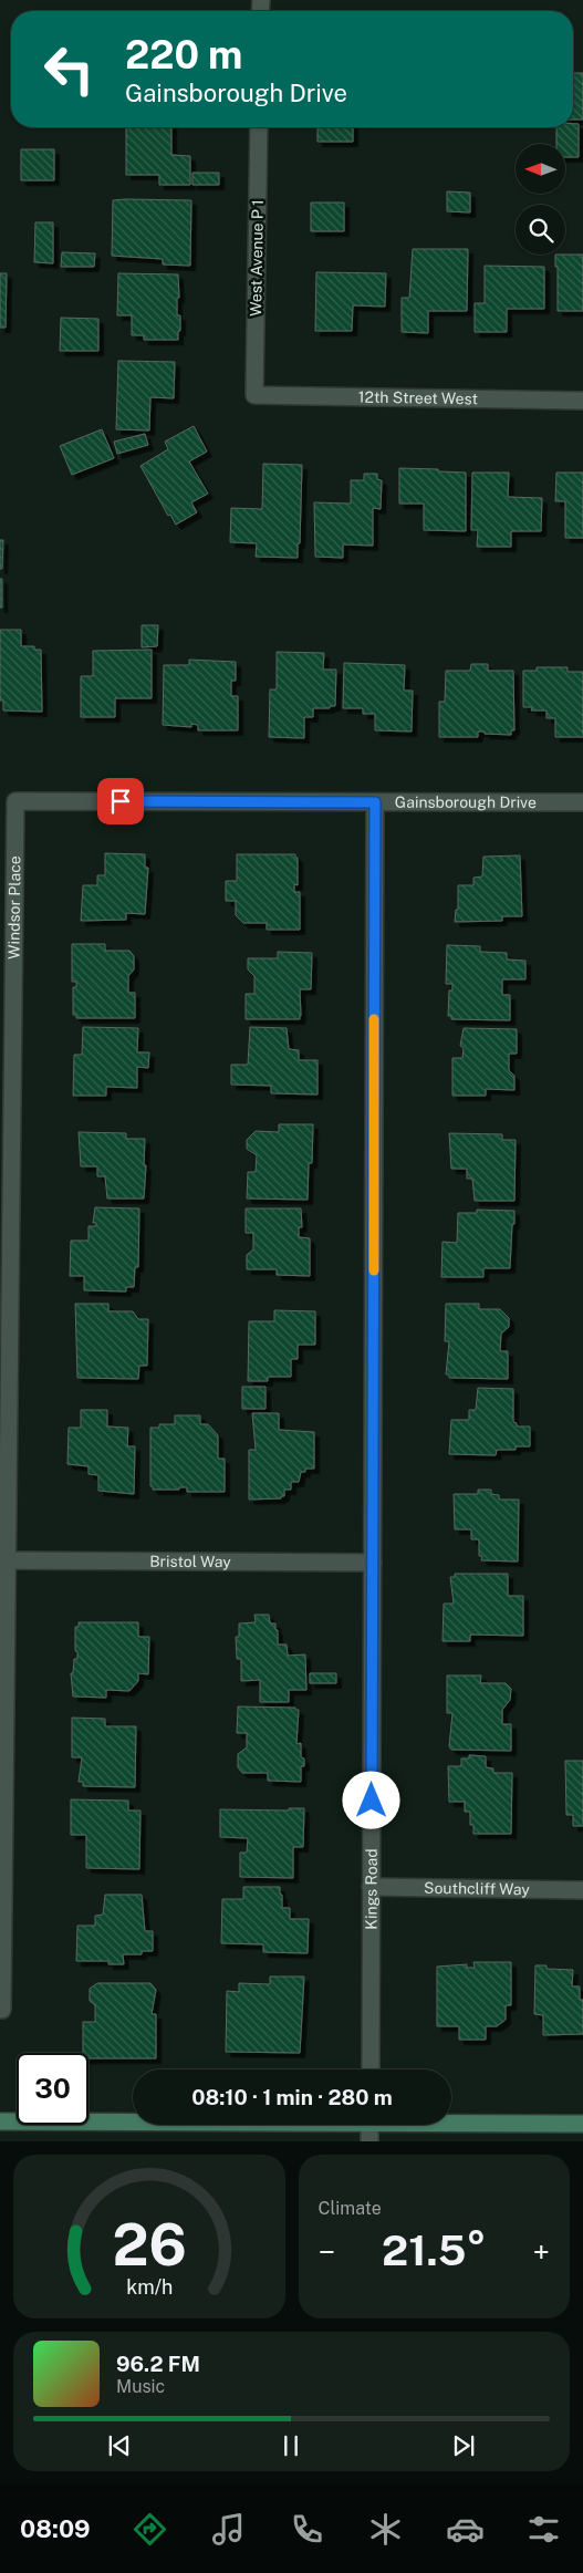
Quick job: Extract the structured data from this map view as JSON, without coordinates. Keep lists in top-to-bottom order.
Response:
{
  "streets": {
    "street": [
      "West Avenue P 1",
      "12th Street West",
      "Gainsborough Drive",
      "Windsor Place",
      "Bristol Way",
      "Kings Road",
      "Southcliff Way"
    ]
  },
  "crossings": [
    ["West Avenue P 1", "12th Street West"],
    ["Gainsborough Drive", "Windsor Place"],
    ["Gainsborough Drive", "Kings Road"],
    ["Windsor Place", "Bristol Way"],
    ["Bristol Way", "Kings Road"],
    ["Kings Road", "Southcliff Way"]
  ],
  "north": "left",
  "page": {
    "turn": ["220 m", "Gainsborough Drive"],
    "limit": "30",
    "trip": "08:10 · 1 min · 280 m",
    "tile": "Climate",
    "heat": ["−", "21.5°", "+"],
    "song": ["96.2 FM", "Music"],
    "tabs": "08:09",
    "gauge": ["26", "km/h"]
  }
}
